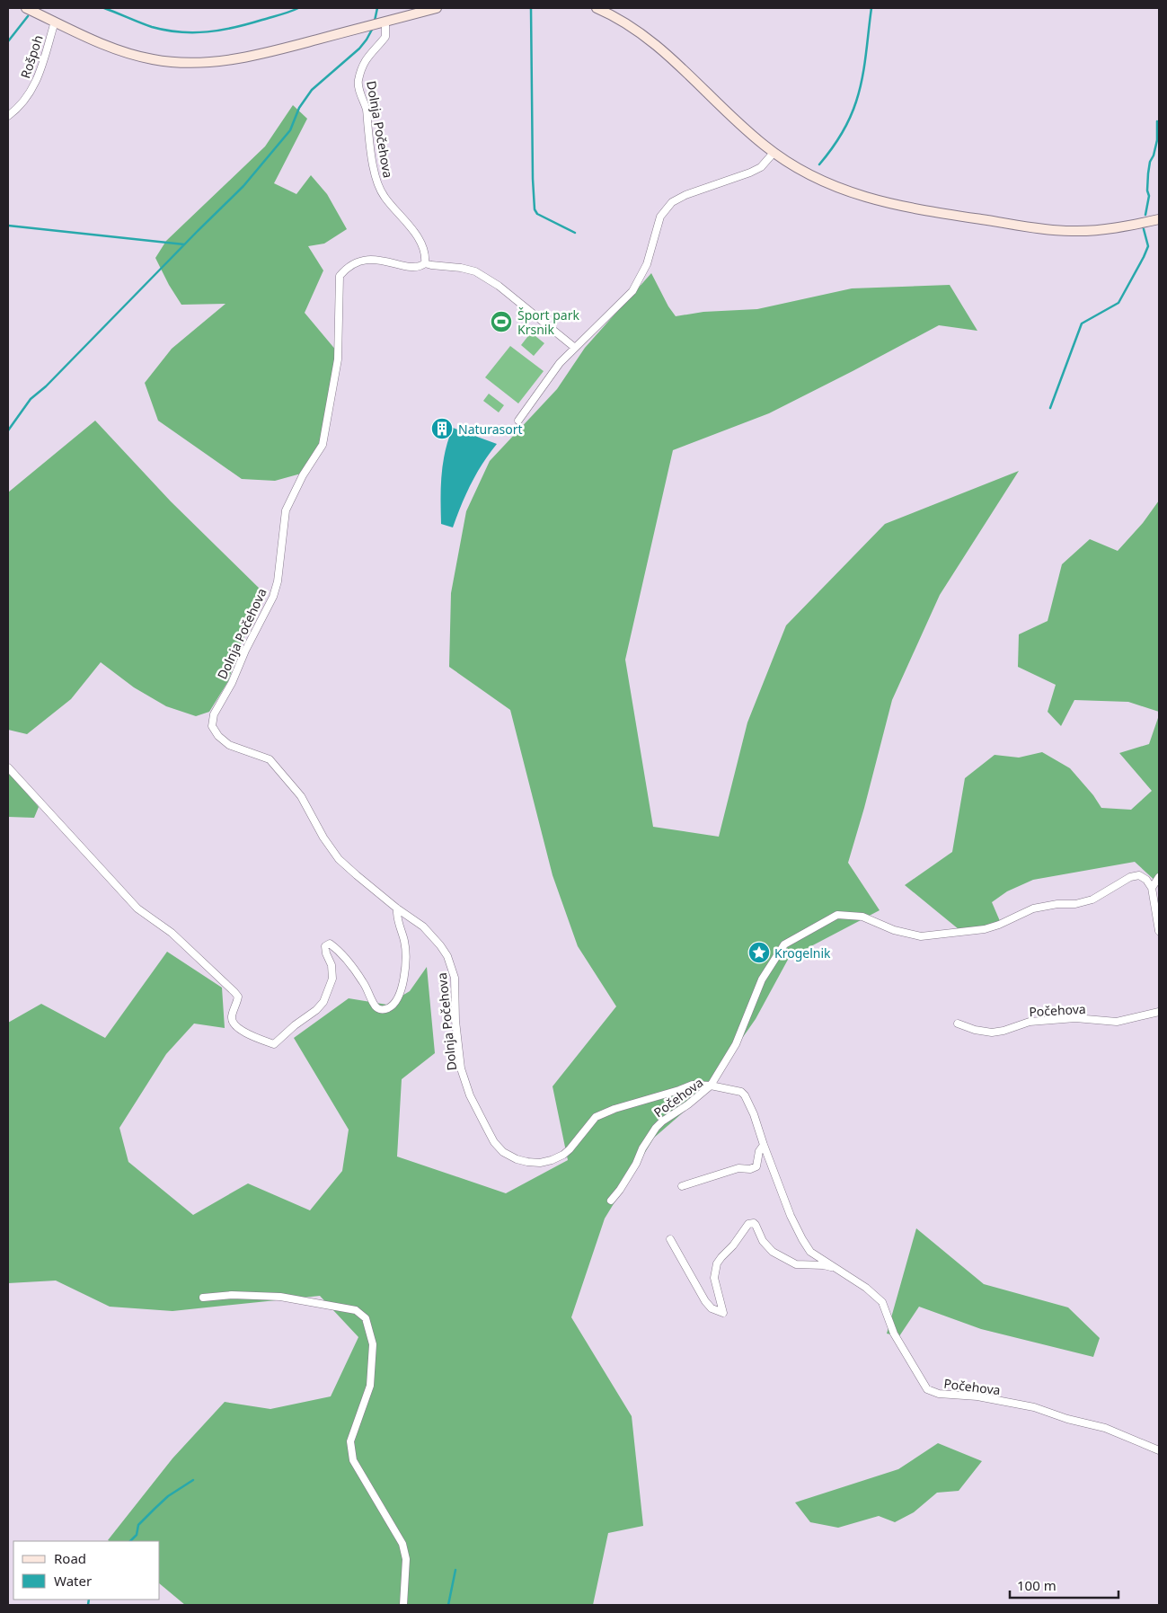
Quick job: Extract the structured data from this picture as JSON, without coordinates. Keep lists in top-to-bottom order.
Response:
{
  "streets": {
    "street": ["Rošpoh", "Dolnja Počehova", "Počehova"]
  },
  "crossings": [
    ["Dolnja Počehova", "Počehova"]
  ],
  "places": {
    "sports": ["Šport park Krsnik"],
    "building": ["Naturasort"],
    "place": ["Krogelnik"]
  },
  "legend": ["Road", "Water"],
  "scale_bar": "100 m"
}
